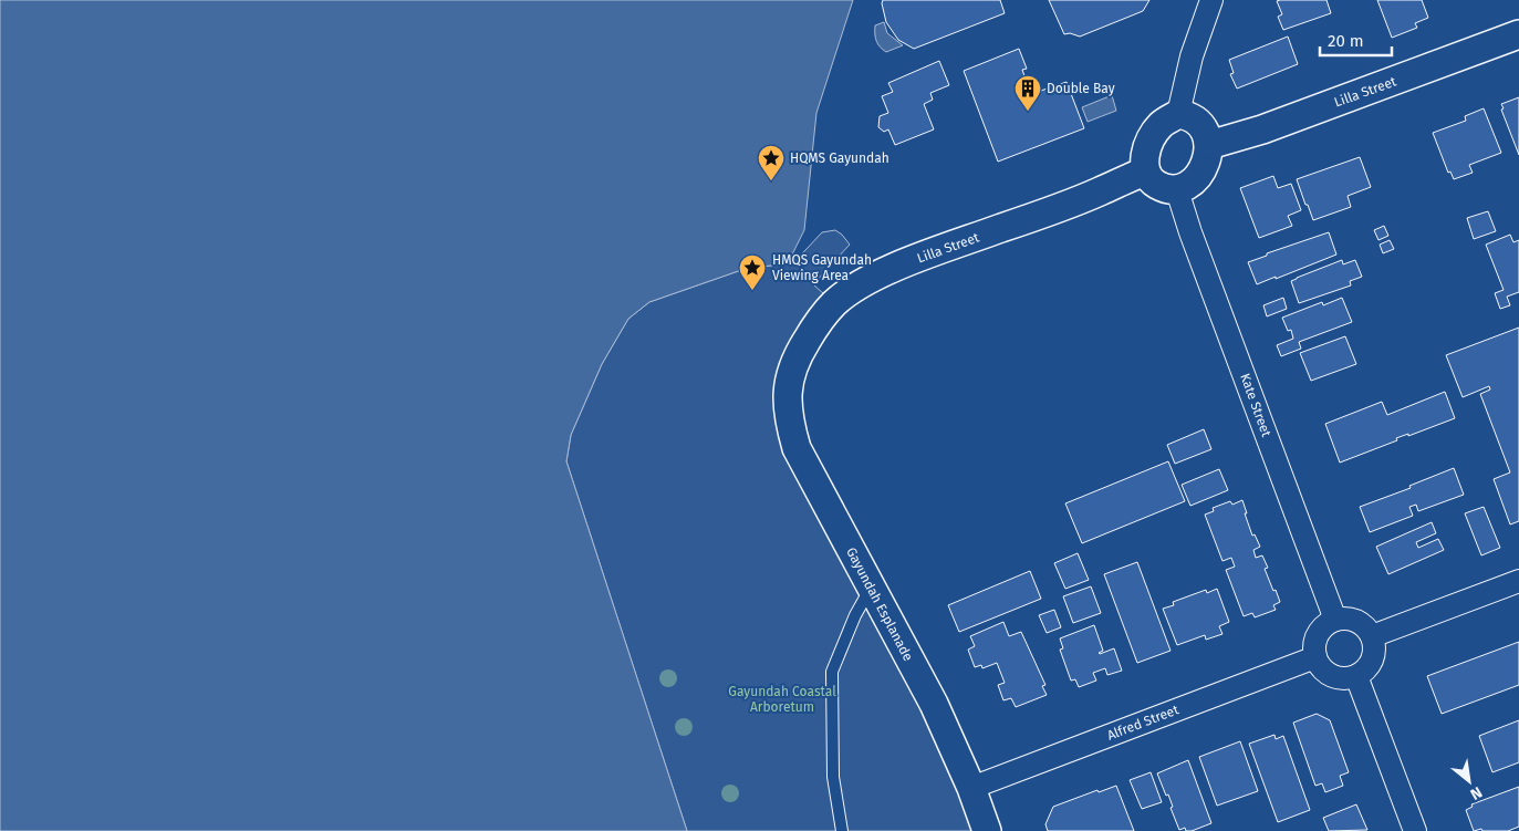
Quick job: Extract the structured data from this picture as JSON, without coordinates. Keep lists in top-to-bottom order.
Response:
{
  "streets": {
    "street": [
      "Lilla Street",
      "Kate Street",
      "Gayundah Esplanade",
      "Alfred Street"
    ]
  },
  "crossings": [
    ["Lilla Street", "Kate Street"],
    ["Lilla Street", "Gayundah Esplanade"],
    ["Kate Street", "Alfred Street"],
    ["Gayundah Esplanade", "Alfred Street"]
  ],
  "parks": ["Gayundah Coastal Arboretum"],
  "places": {
    "building": ["Double Bay"],
    "place": ["HQMS Gayundah", "HMQS Gayundah Viewing Area"]
  },
  "scale_bar": "20 m",
  "north": "bottom right"
}
